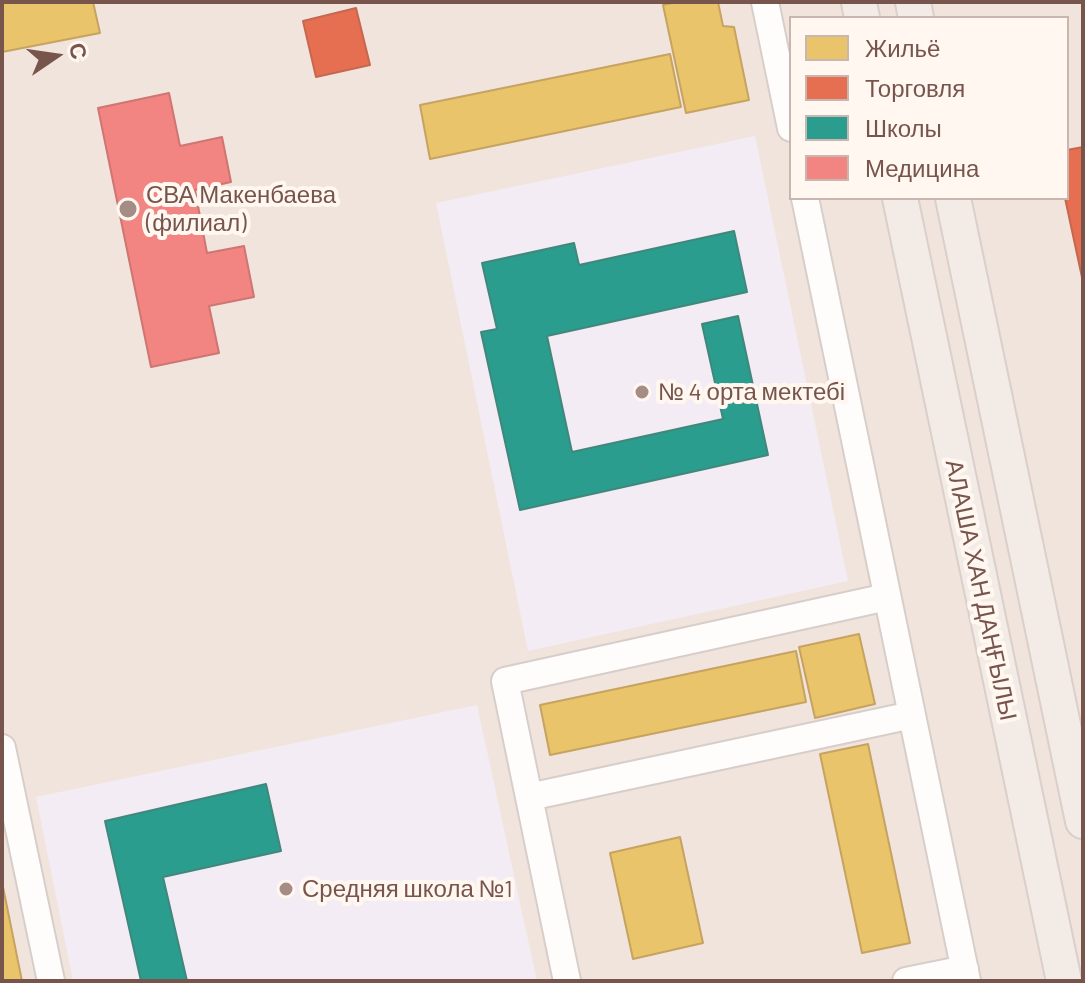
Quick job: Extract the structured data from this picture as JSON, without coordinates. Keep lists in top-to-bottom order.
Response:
{
  "streets": {
    "main road": ["АЛАША ХАН ДАҢҒЫЛЫ"]
  },
  "places": ["СВА Макенбаева (филиал)", "№ 4 орта мектебі", "Средняя школа №1"],
  "legend": [
    "Жильё",
    "Торговля",
    "Школы",
    "Медицина"
  ],
  "north": "right"
}
